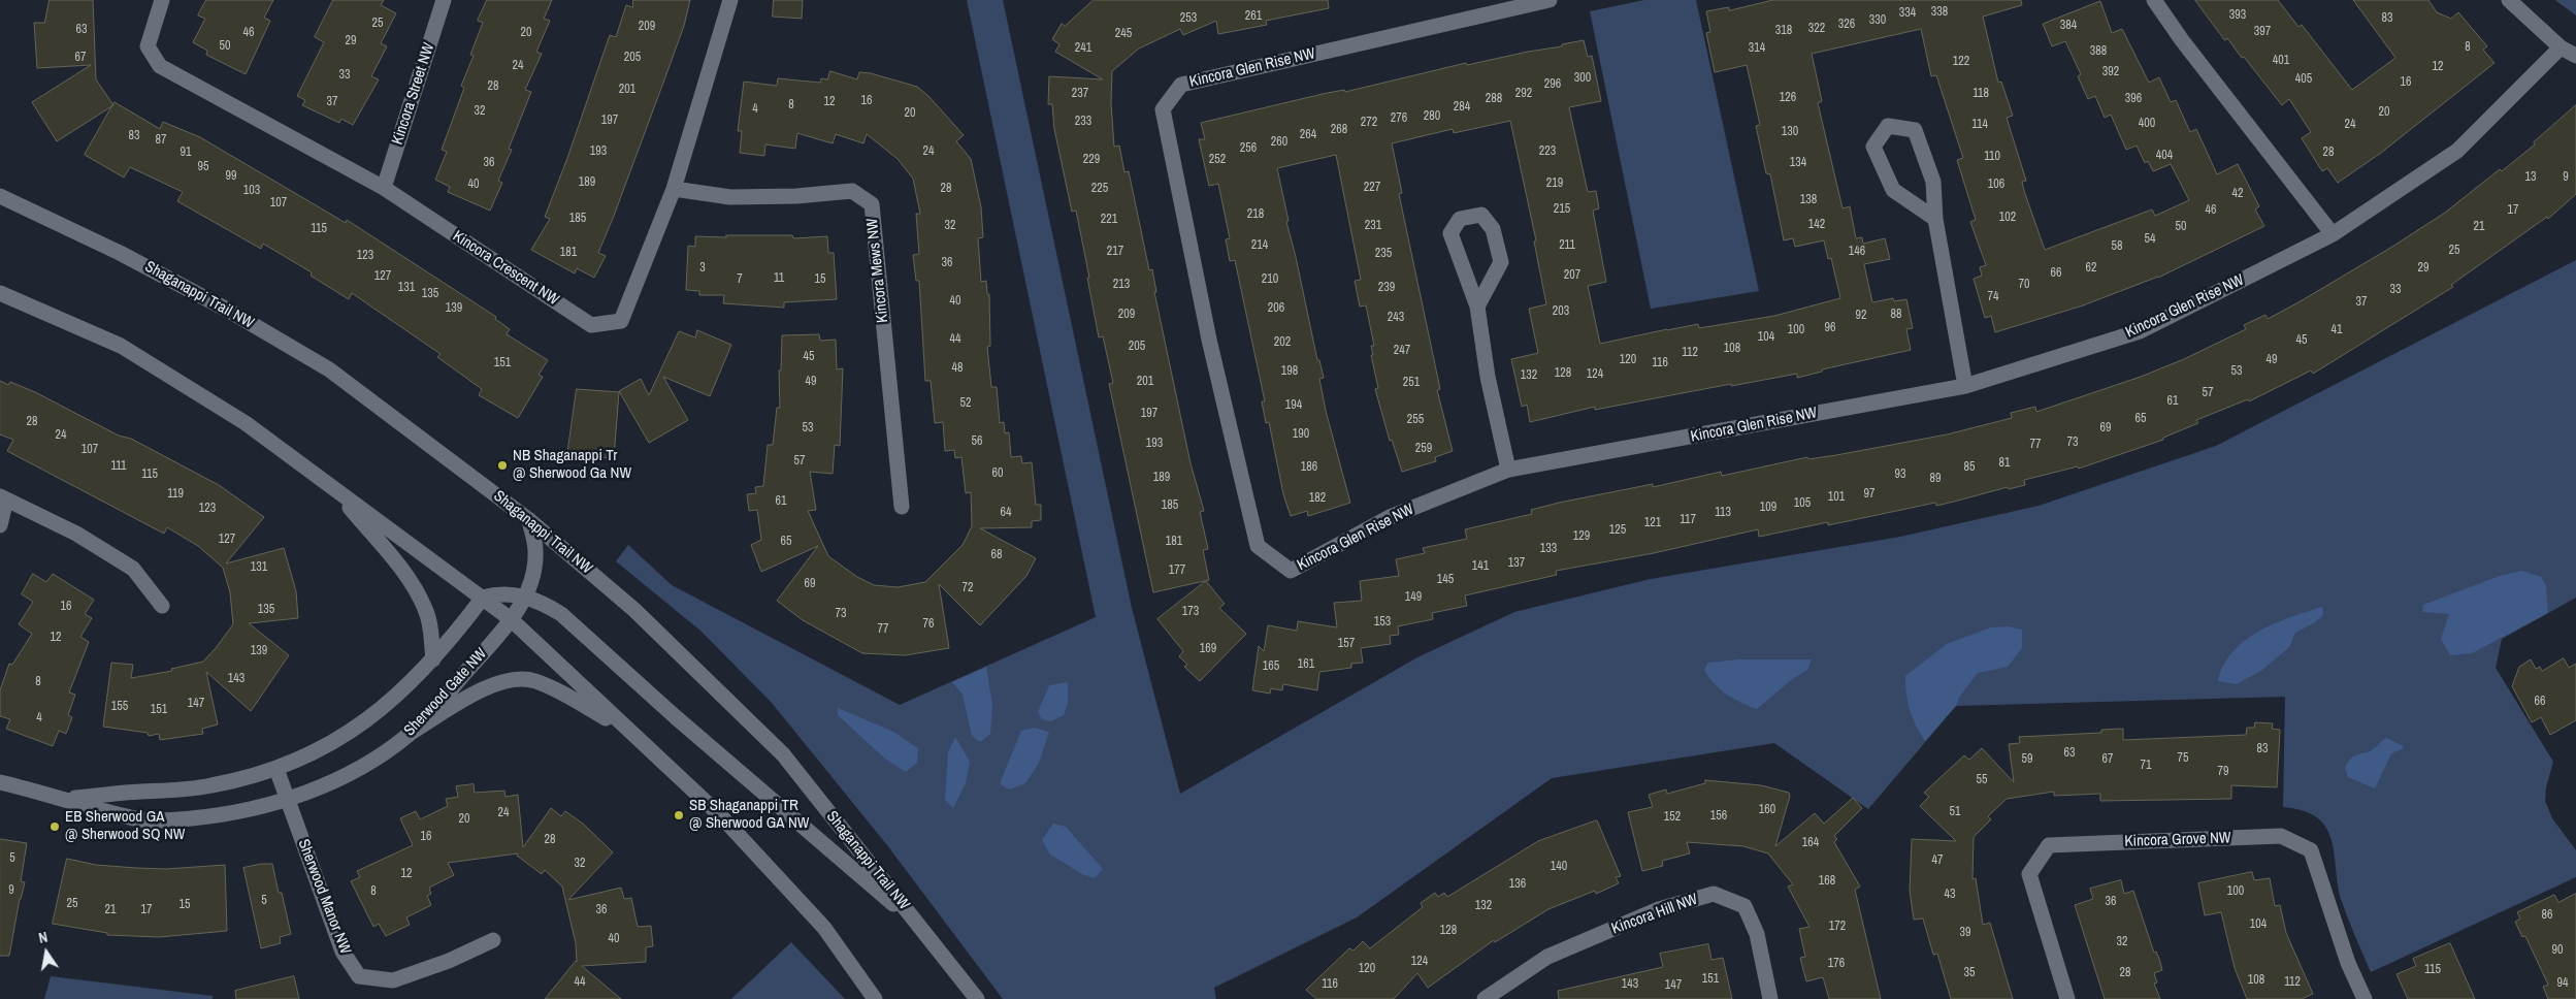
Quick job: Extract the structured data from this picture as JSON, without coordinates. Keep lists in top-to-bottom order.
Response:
{
  "streets": {
    "street": [
      "Kincora Glen Rise NW",
      "Kincora Street NW",
      "Kincora Crescent NW",
      "Kincora Mews NW",
      "Shaganappi Trail NW",
      "Sherwood Gate NW",
      "Kincora Grove NW",
      "Sherwood Manor NW",
      "Kincora Hill NW"
    ]
  },
  "crossings": [
    ["Kincora Street NW", "Kincora Crescent NW"],
    ["Kincora Crescent NW", "Kincora Mews NW"],
    ["Shaganappi Trail NW", "Sherwood Gate NW"],
    ["Sherwood Gate NW", "Sherwood Manor NW"]
  ],
  "places": ["NB Shaganappi Tr @ Sherwood Ga NW", "SB Shaganappi TR @ Sherwood GA NW", "EB Sherwood GA @ Sherwood SQ NW"],
  "house_numbers": [
    "338",
    "334",
    "393",
    "261",
    "253",
    "83",
    "330",
    "25",
    "326",
    "384",
    "209",
    "322",
    "63",
    "318",
    "397",
    "46",
    "20",
    "245",
    "29",
    "50",
    "8",
    "241",
    "314",
    "388",
    "67",
    "205",
    "401",
    "122",
    "24",
    "12",
    "392",
    "33",
    "300",
    "405",
    "16",
    "296",
    "28",
    "201",
    "237",
    "292",
    "118",
    "126",
    "288",
    "396",
    "16",
    "37",
    "12",
    "8",
    "284",
    "4",
    "32",
    "20",
    "20",
    "280",
    "276",
    "197",
    "233",
    "272",
    "400",
    "114",
    "24",
    "268",
    "130",
    "264",
    "83",
    "87",
    "260",
    "256",
    "193",
    "24",
    "223",
    "91",
    "28",
    "404",
    "110",
    "229",
    "252",
    "36",
    "134",
    "95",
    "99",
    "13",
    "9",
    "189",
    "219",
    "40",
    "106",
    "227",
    "28",
    "225",
    "103",
    "42",
    "138",
    "107",
    "215",
    "46",
    "17",
    "218",
    "102",
    "185",
    "221",
    "142",
    "32",
    "231",
    "50",
    "21",
    "115",
    "54",
    "214",
    "211",
    "58",
    "25",
    "217",
    "146",
    "181",
    "235",
    "123",
    "36",
    "3",
    "62",
    "29",
    "66",
    "207",
    "127",
    "11",
    "7",
    "15",
    "210",
    "213",
    "70",
    "131",
    "239",
    "33",
    "135",
    "74",
    "40",
    "37",
    "139",
    "206",
    "203",
    "209",
    "88",
    "92",
    "243",
    "96",
    "100",
    "41",
    "104",
    "44",
    "45",
    "202",
    "205",
    "108",
    "247",
    "112",
    "45",
    "120",
    "49",
    "151",
    "116",
    "48",
    "198",
    "53",
    "128",
    "124",
    "132",
    "49",
    "201",
    "251",
    "57",
    "61",
    "52",
    "194",
    "197",
    "65",
    "255",
    "28",
    "53",
    "69",
    "190",
    "24",
    "56",
    "73",
    "193",
    "77",
    "259",
    "107",
    "57",
    "81",
    "111",
    "186",
    "85",
    "60",
    "115",
    "93",
    "189",
    "89",
    "119",
    "97",
    "101",
    "182",
    "61",
    "105",
    "185",
    "109",
    "123",
    "64",
    "113",
    "117",
    "121",
    "125",
    "129",
    "127",
    "65",
    "181",
    "133",
    "68",
    "137",
    "141",
    "131",
    "177",
    "145",
    "69",
    "72",
    "149",
    "16",
    "135",
    "173",
    "73",
    "153",
    "76",
    "77",
    "12",
    "157",
    "169",
    "139",
    "161",
    "165",
    "143",
    "8",
    "66",
    "147",
    "155",
    "151",
    "4",
    "83",
    "63",
    "75",
    "59",
    "67",
    "71",
    "79",
    "55",
    "160",
    "51",
    "24",
    "156",
    "152",
    "20",
    "16",
    "28",
    "164",
    "5",
    "47",
    "32",
    "140",
    "12",
    "168",
    "136",
    "9",
    "8",
    "100",
    "43",
    "5",
    "36",
    "25",
    "15",
    "132",
    "21",
    "17",
    "36",
    "86",
    "104",
    "172",
    "128",
    "39",
    "40",
    "32",
    "90",
    "124",
    "176",
    "120",
    "115",
    "35",
    "28",
    "151",
    "108",
    "44",
    "112",
    "94",
    "116",
    "143",
    "147"
  ],
  "north": "top"
}
